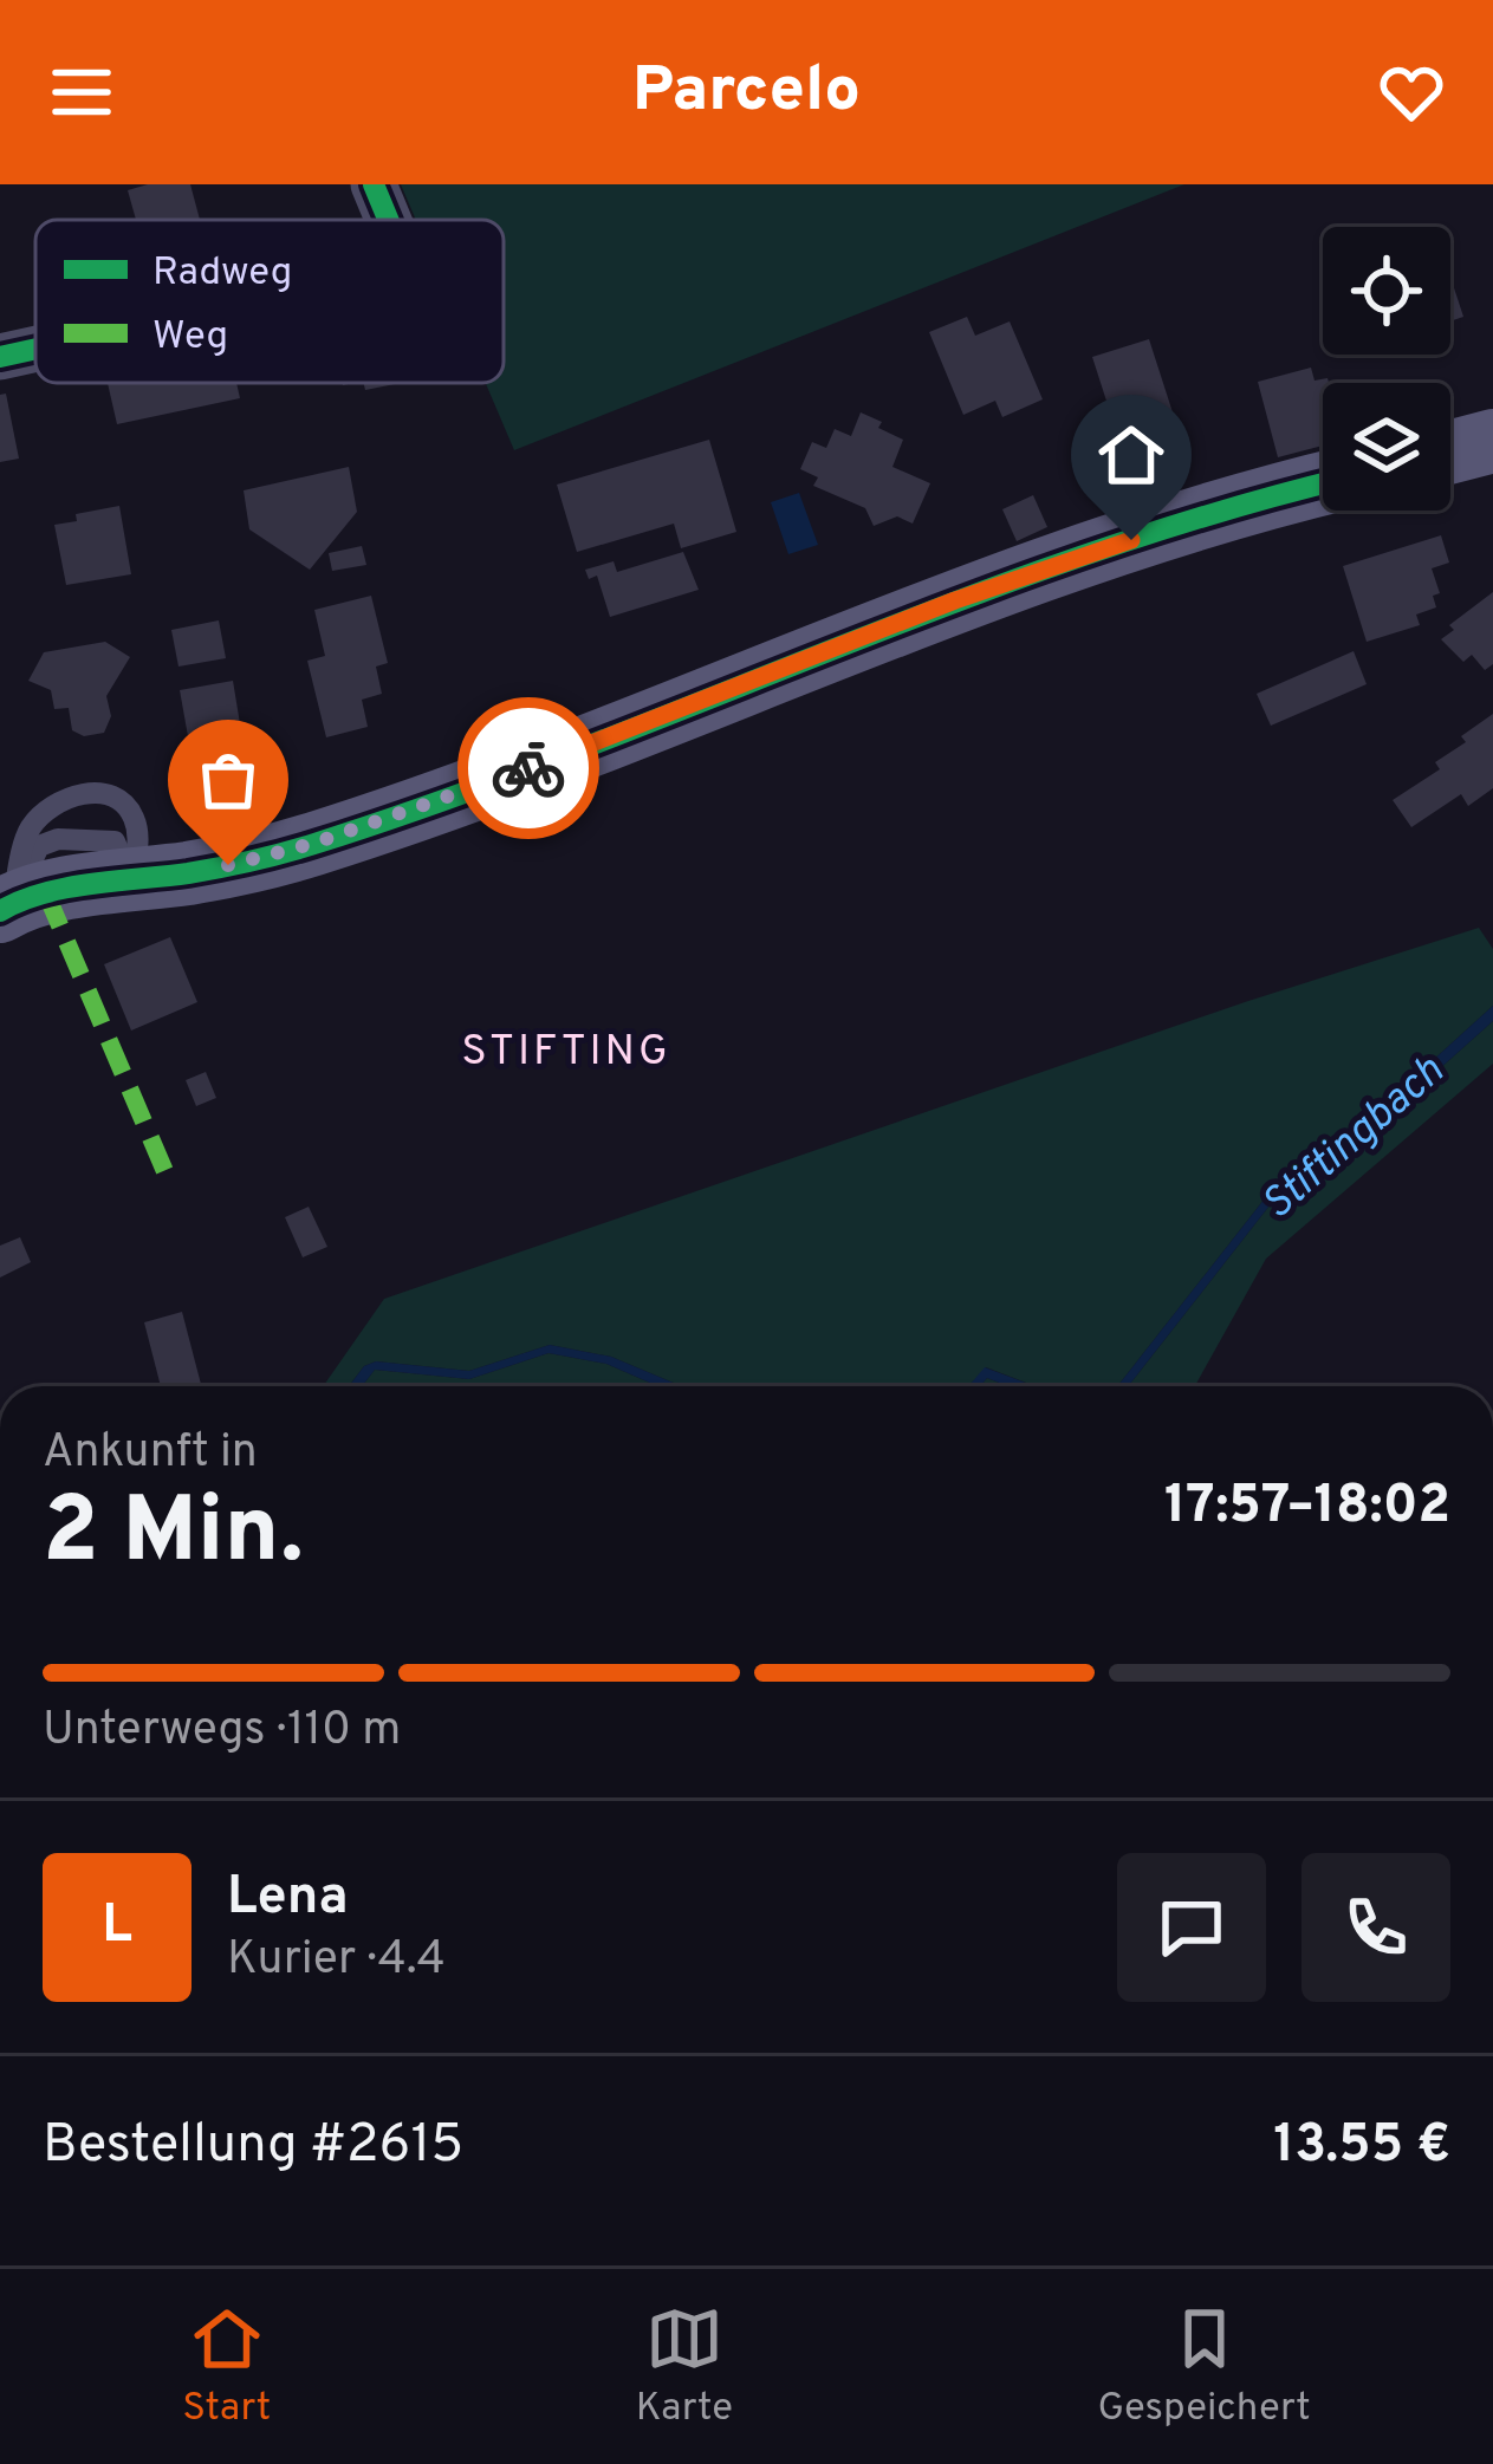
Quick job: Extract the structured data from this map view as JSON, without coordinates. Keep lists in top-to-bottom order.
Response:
{
  "districts": ["STIFTING"],
  "water": ["Stiftingbach"],
  "legend": ["Radweg", "Weg"],
  "page": {
    "header": "Parcelo",
    "heading": ["2 Min.", "Ankunft in", "17:57–18:02"],
    "panel": [
      "Lena",
      "Kurier · 4.4",
      "Bestellung #2615",
      "13.55 €"
    ],
    "bar": "Unterwegs · 110 m",
    "round": "L",
    "tabs": ["Start", "Karte", "Gespeichert"]
  }
}
